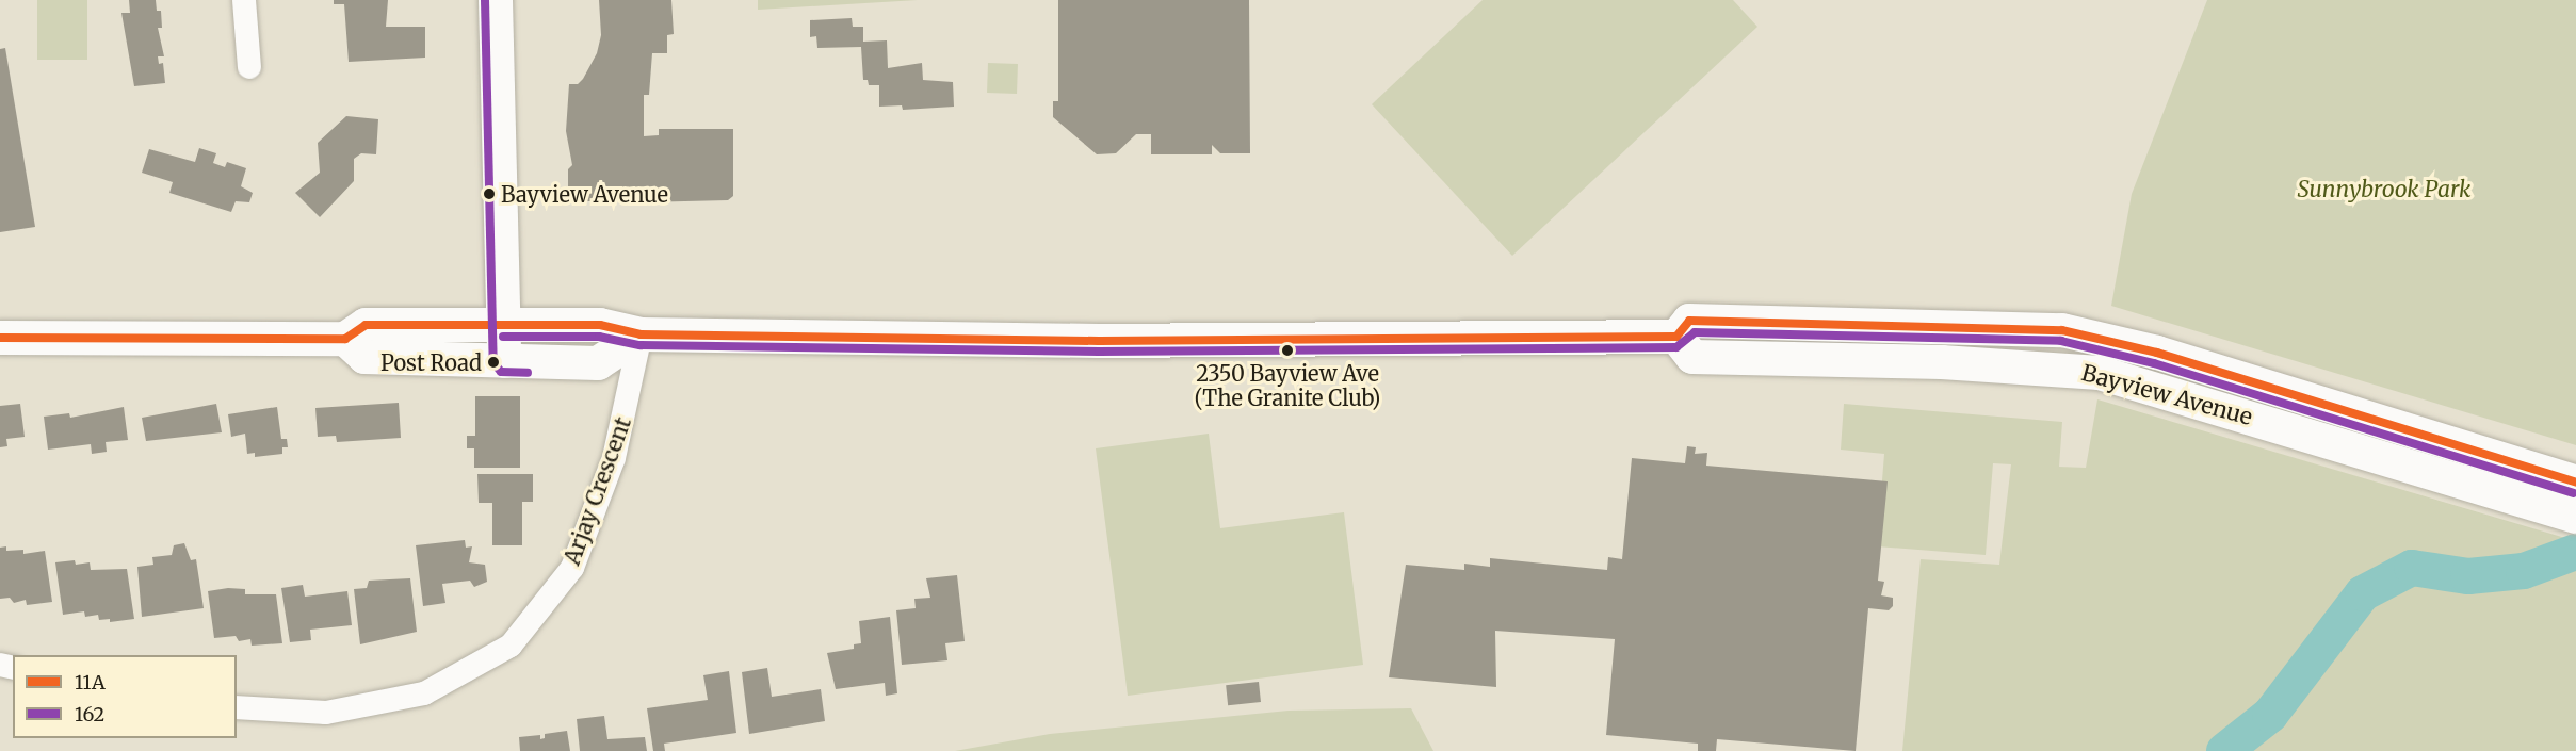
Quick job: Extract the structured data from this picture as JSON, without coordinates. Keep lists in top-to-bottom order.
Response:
{
  "streets": {
    "main road": ["Bayview Avenue"],
    "street": ["Arjay Crescent"]
  },
  "parks": ["Sunnybrook Park"],
  "places": ["Bayview Avenue", "2350 Bayview Ave (The Granite Club)", "Post Road"],
  "lines": ["transit line 162", "transit line 11A"],
  "legend": ["11A", "162"]
}
